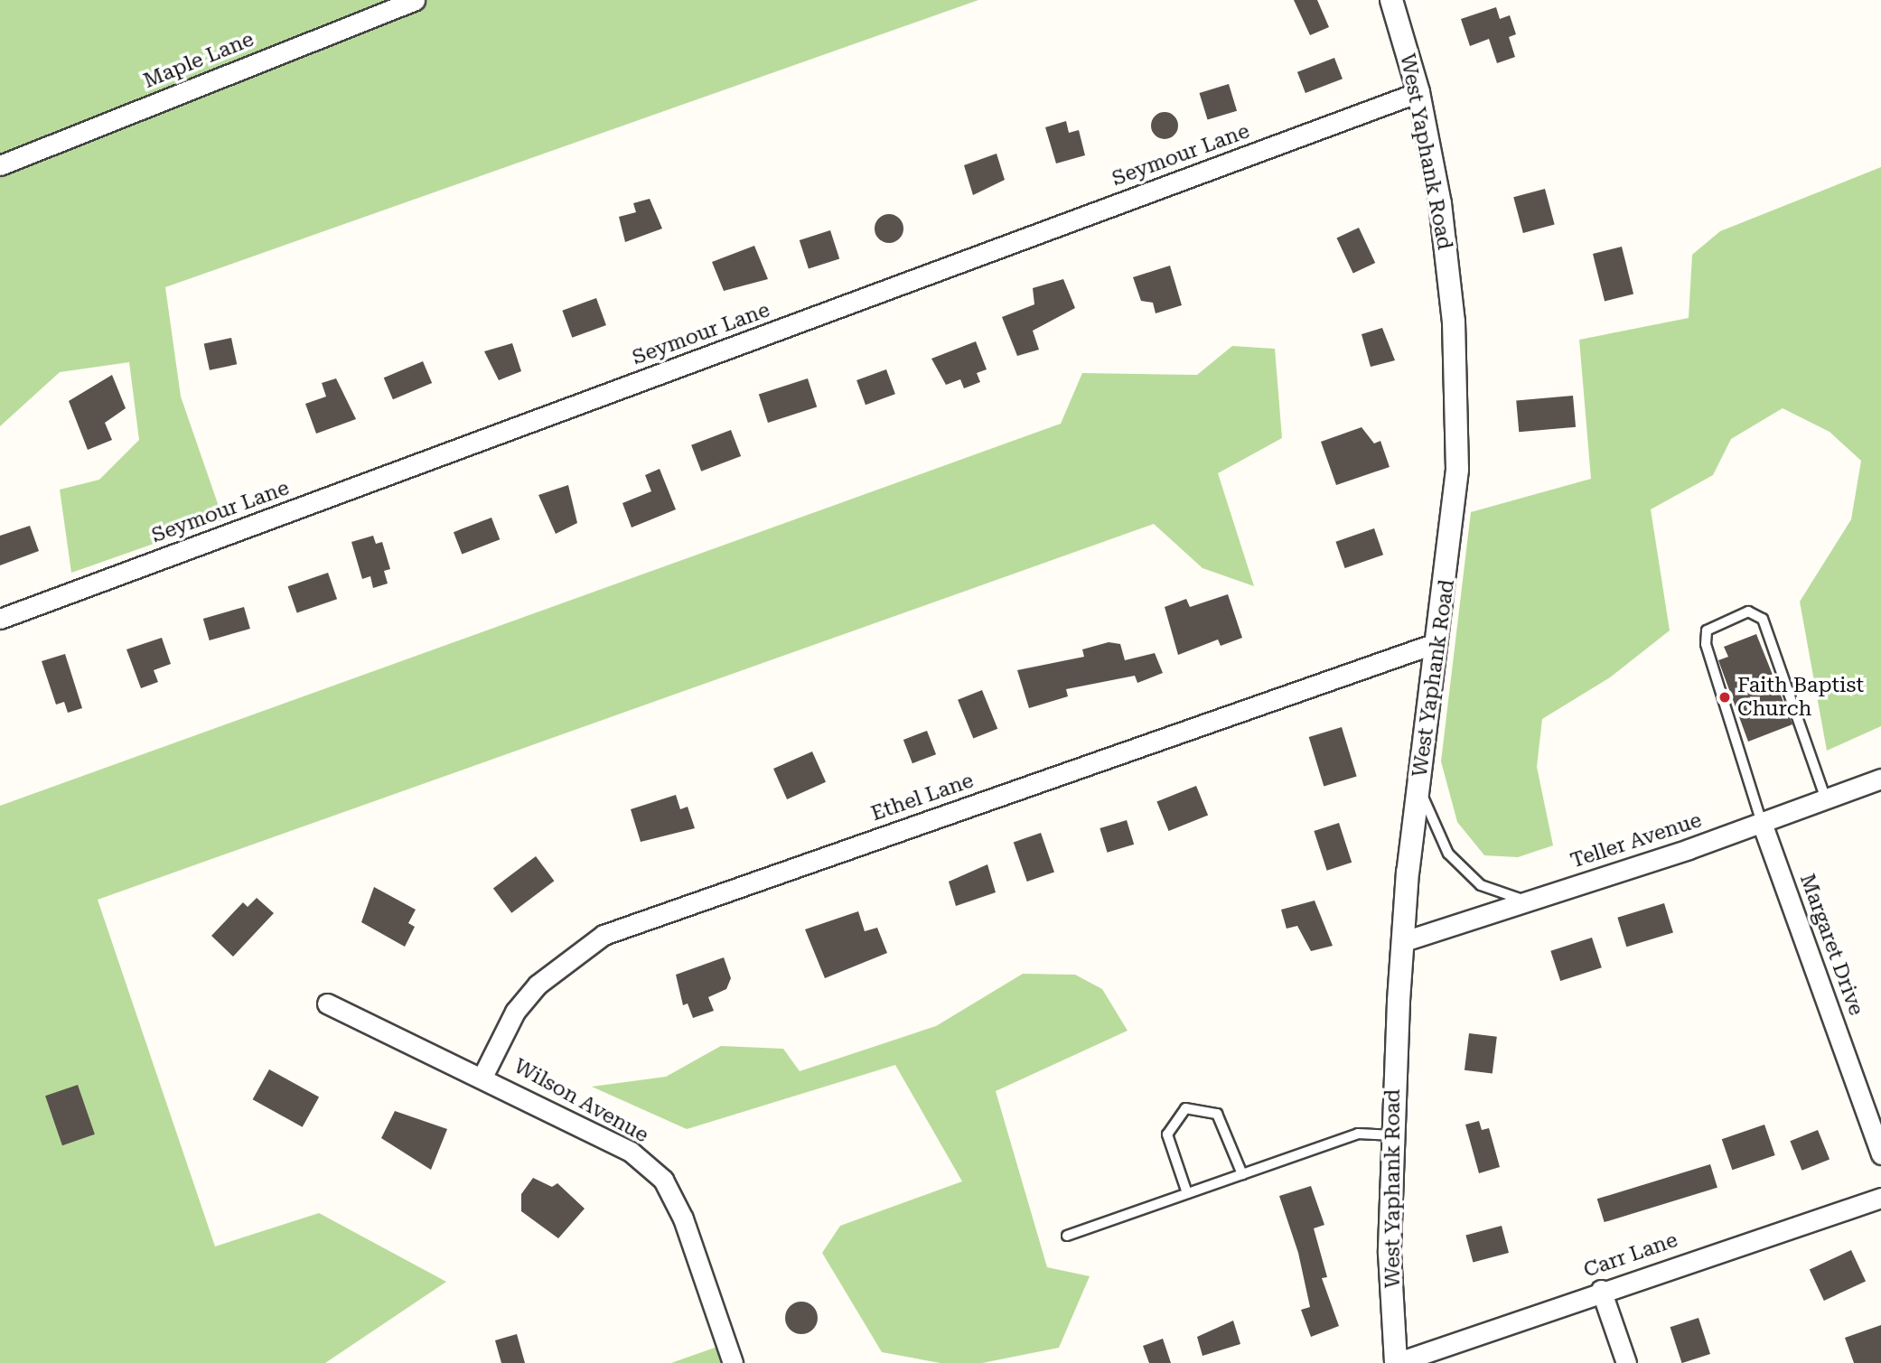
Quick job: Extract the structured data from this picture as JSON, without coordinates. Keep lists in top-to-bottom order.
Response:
{
  "streets": {
    "street": [
      "Maple Lane",
      "West Yaphank Road",
      "Seymour Lane",
      "Ethel Lane",
      "Teller Avenue",
      "Margaret Drive",
      "Wilson Avenue",
      "Carr Lane"
    ]
  },
  "crossings": [
    ["West Yaphank Road", "Seymour Lane"],
    ["West Yaphank Road", "Ethel Lane"],
    ["West Yaphank Road", "Teller Avenue"],
    ["West Yaphank Road", "Carr Lane"],
    ["Ethel Lane", "Wilson Avenue"],
    ["Teller Avenue", "Margaret Drive"]
  ],
  "places": ["Faith Baptist Church"]
}
